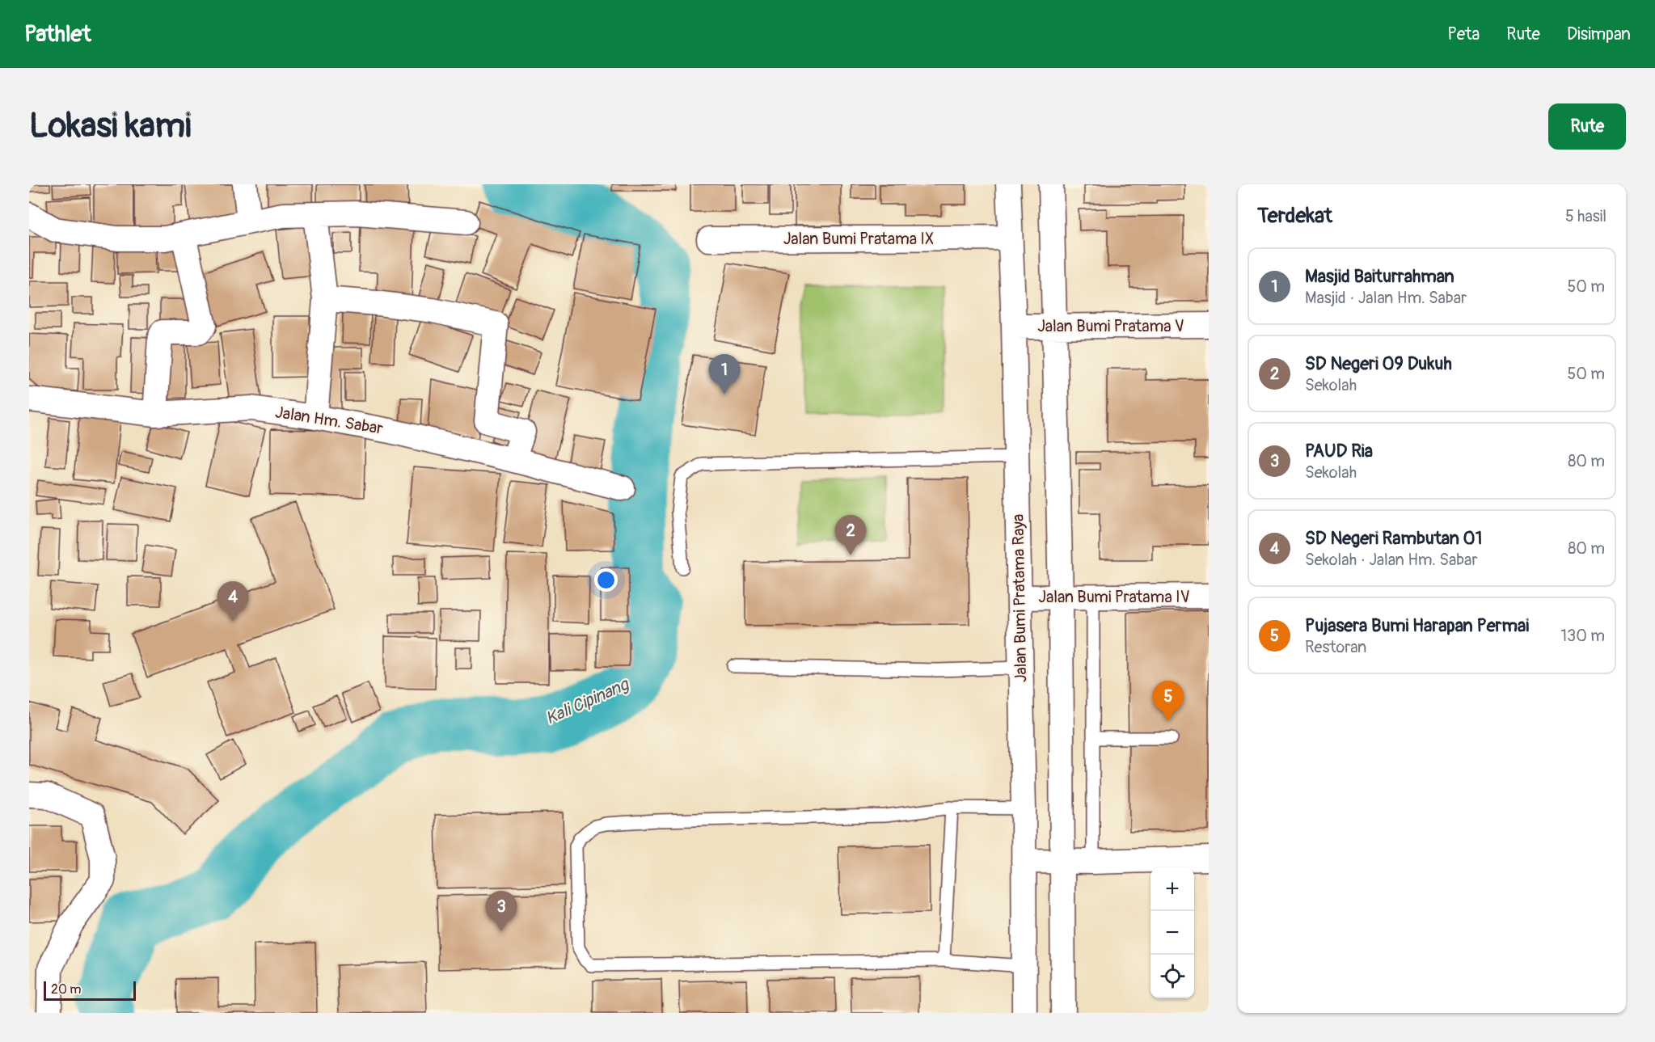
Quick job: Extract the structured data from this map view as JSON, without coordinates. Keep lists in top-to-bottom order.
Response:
{
  "streets": {
    "street": [
      "Jalan Bumi Pratama IX",
      "Jalan Bumi Pratama V",
      "Jalan Hm. Sabar",
      "Jalan Bumi Pratama IV",
      "Jalan Bumi Pratama Raya"
    ]
  },
  "crossings": [
    ["Jalan Bumi Pratama IX", "Jalan Bumi Pratama Raya"],
    ["Jalan Bumi Pratama V", "Jalan Bumi Pratama Raya"],
    ["Jalan Bumi Pratama IV", "Jalan Bumi Pratama Raya"]
  ],
  "water": ["Kali Cipinang"],
  "scale_bar": "20 m",
  "page": {
    "header": "Pathlet",
    "nav": ["Peta", "Rute", "Disimpan"],
    "buttons": "Rute",
    "title": "Lokasi kami",
    "heading": ["Terdekat", "5 hasil"],
    "list": [
      {
        "mark": "1",
        "name": "Masjid Baiturrahman",
        "note": "Masjid · Jalan Hm. Sabar",
        "value": "50 m"
      },
      {
        "mark": "2",
        "name": "SD Negeri 09 Dukuh",
        "note": "Sekolah",
        "value": "50 m"
      },
      {
        "mark": "3",
        "name": "PAUD Ria",
        "note": "Sekolah",
        "value": "80 m"
      },
      {
        "mark": "4",
        "name": "SD Negeri Rambutan 01",
        "note": "Sekolah · Jalan Hm. Sabar",
        "value": "80 m"
      },
      {
        "mark": "5",
        "name": "Pujasera Bumi Harapan Permai",
        "note": "Restoran",
        "value": "130 m"
      }
    ],
    "pins": [
      "1",
      "2",
      "4",
      "5",
      "3"
    ],
    "map_buttons": ["+", "−"],
    "scale": "20 m"
  }
}
